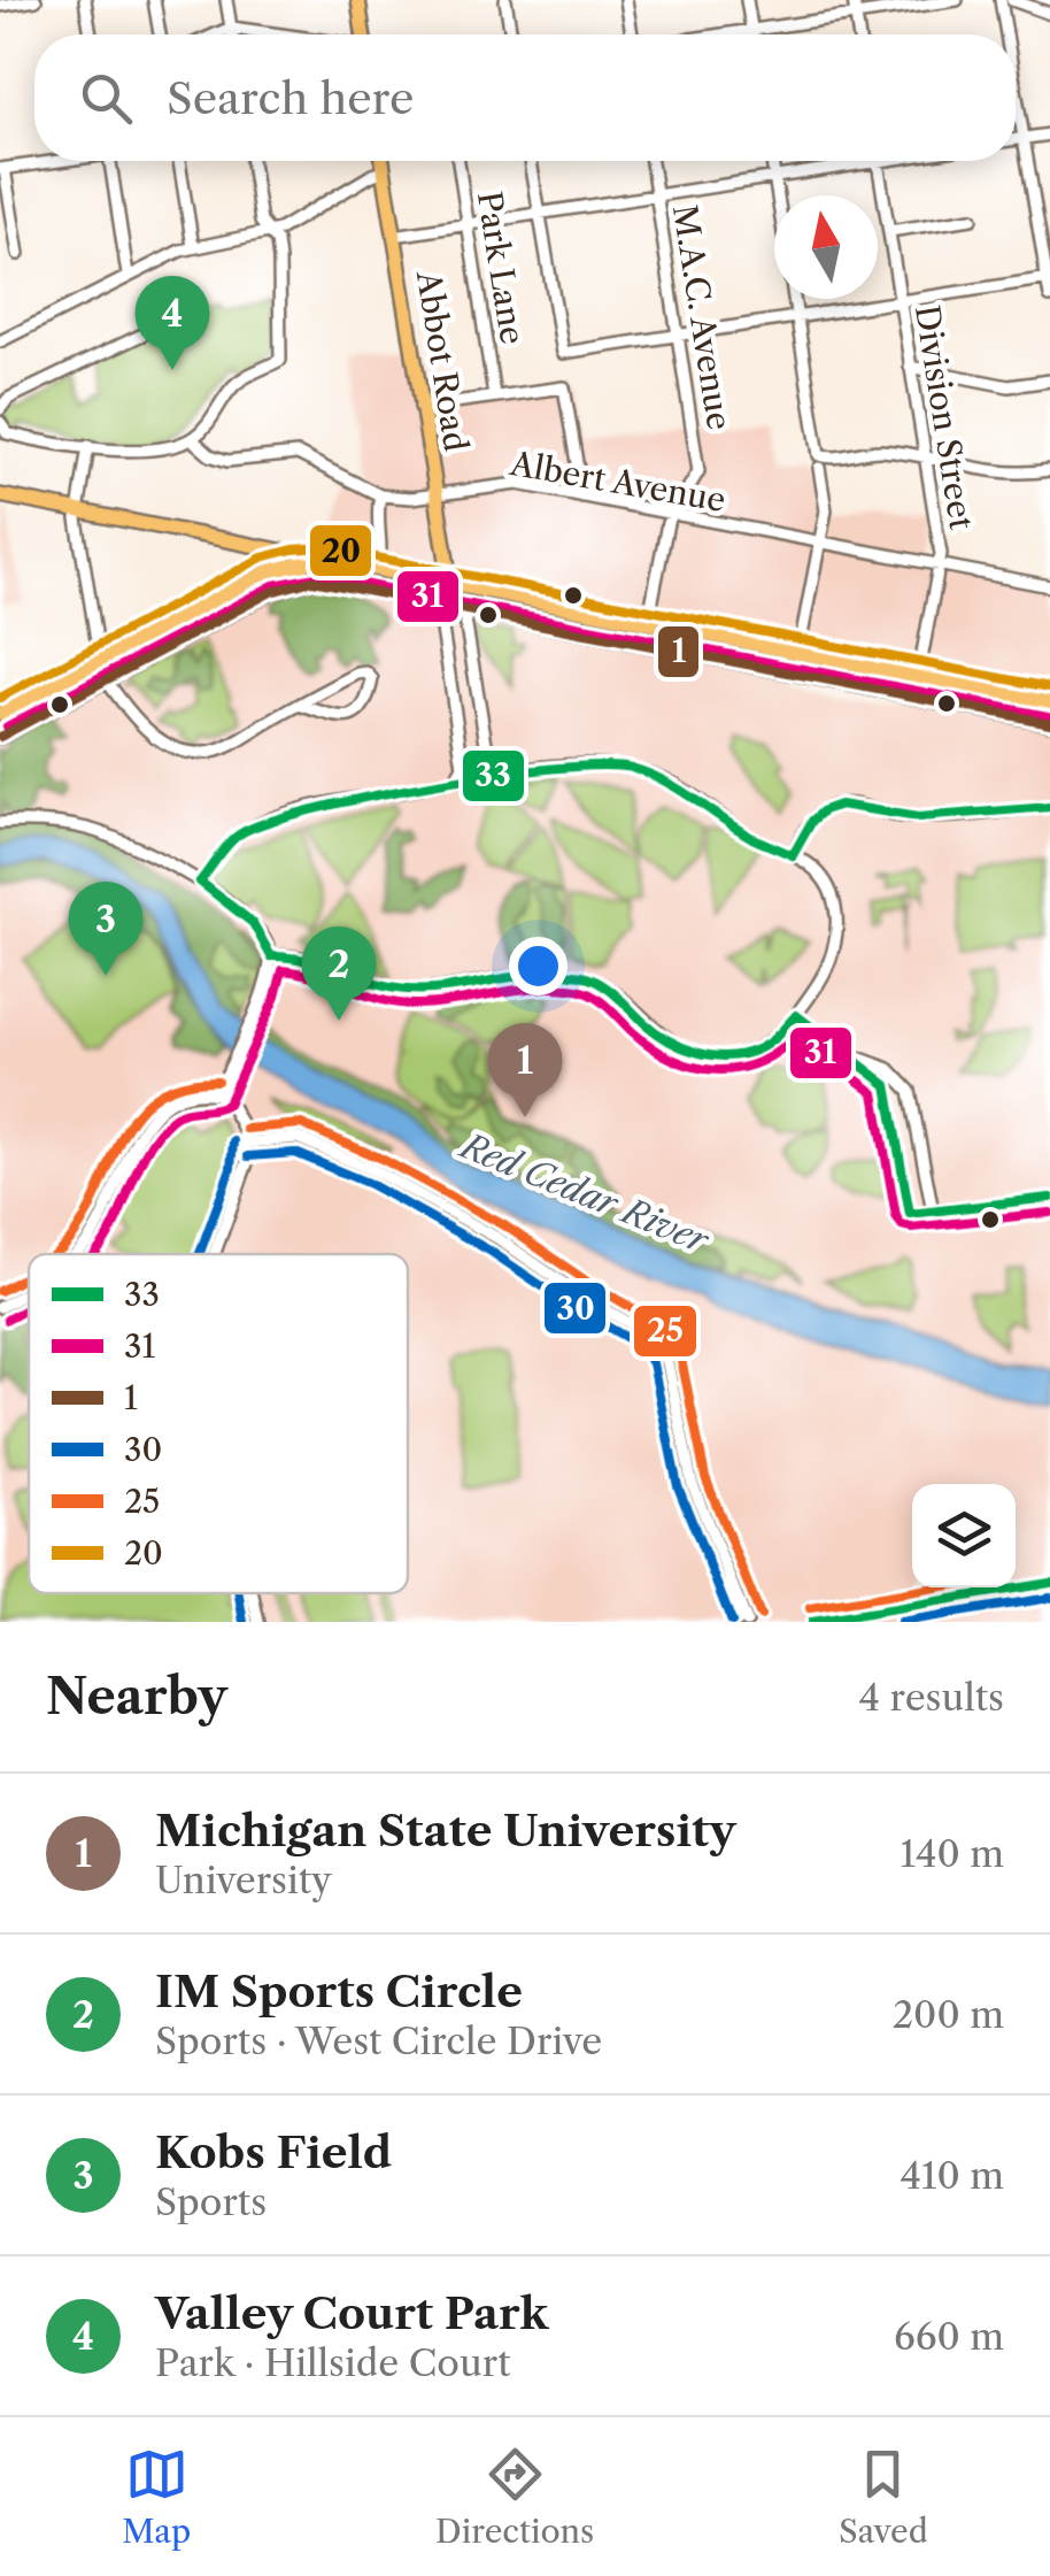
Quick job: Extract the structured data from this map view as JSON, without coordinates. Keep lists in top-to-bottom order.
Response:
{
  "streets": {
    "main road": ["Abbot Road"],
    "street": [
      "Park Lane",
      "M.A.C. Avenue",
      "Division Street",
      "Albert Avenue"
    ]
  },
  "crossings": [
    ["M.A.C. Avenue", "Albert Avenue"],
    ["Abbot Road", "Albert Avenue"],
    ["Division Street", "Albert Avenue"]
  ],
  "water": ["Red Cedar River"],
  "lines": [
    "transit line 20",
    "transit line 31",
    "transit line 1",
    "transit line 33",
    "transit line 25",
    "transit line 30"
  ],
  "legend": [
    "33",
    "31",
    "1",
    "30",
    "25",
    "20"
  ],
  "north": "top",
  "page": {
    "search": "Search here",
    "pins": [
      "4",
      "3",
      "2",
      "1"
    ],
    "heading": ["Nearby", "4 results"],
    "list": [
      {
        "mark": "1",
        "name": "Michigan State University",
        "note": "University",
        "value": "140 m"
      },
      {
        "mark": "2",
        "name": "IM Sports Circle",
        "note": "Sports · West Circle Drive",
        "value": "200 m"
      },
      {
        "mark": "3",
        "name": "Kobs Field",
        "note": "Sports",
        "value": "410 m"
      },
      {
        "mark": "4",
        "name": "Valley Court Park",
        "note": "Park · Hillside Court",
        "value": "660 m"
      }
    ],
    "nav": ["Map", "Directions", "Saved"]
  }
}
